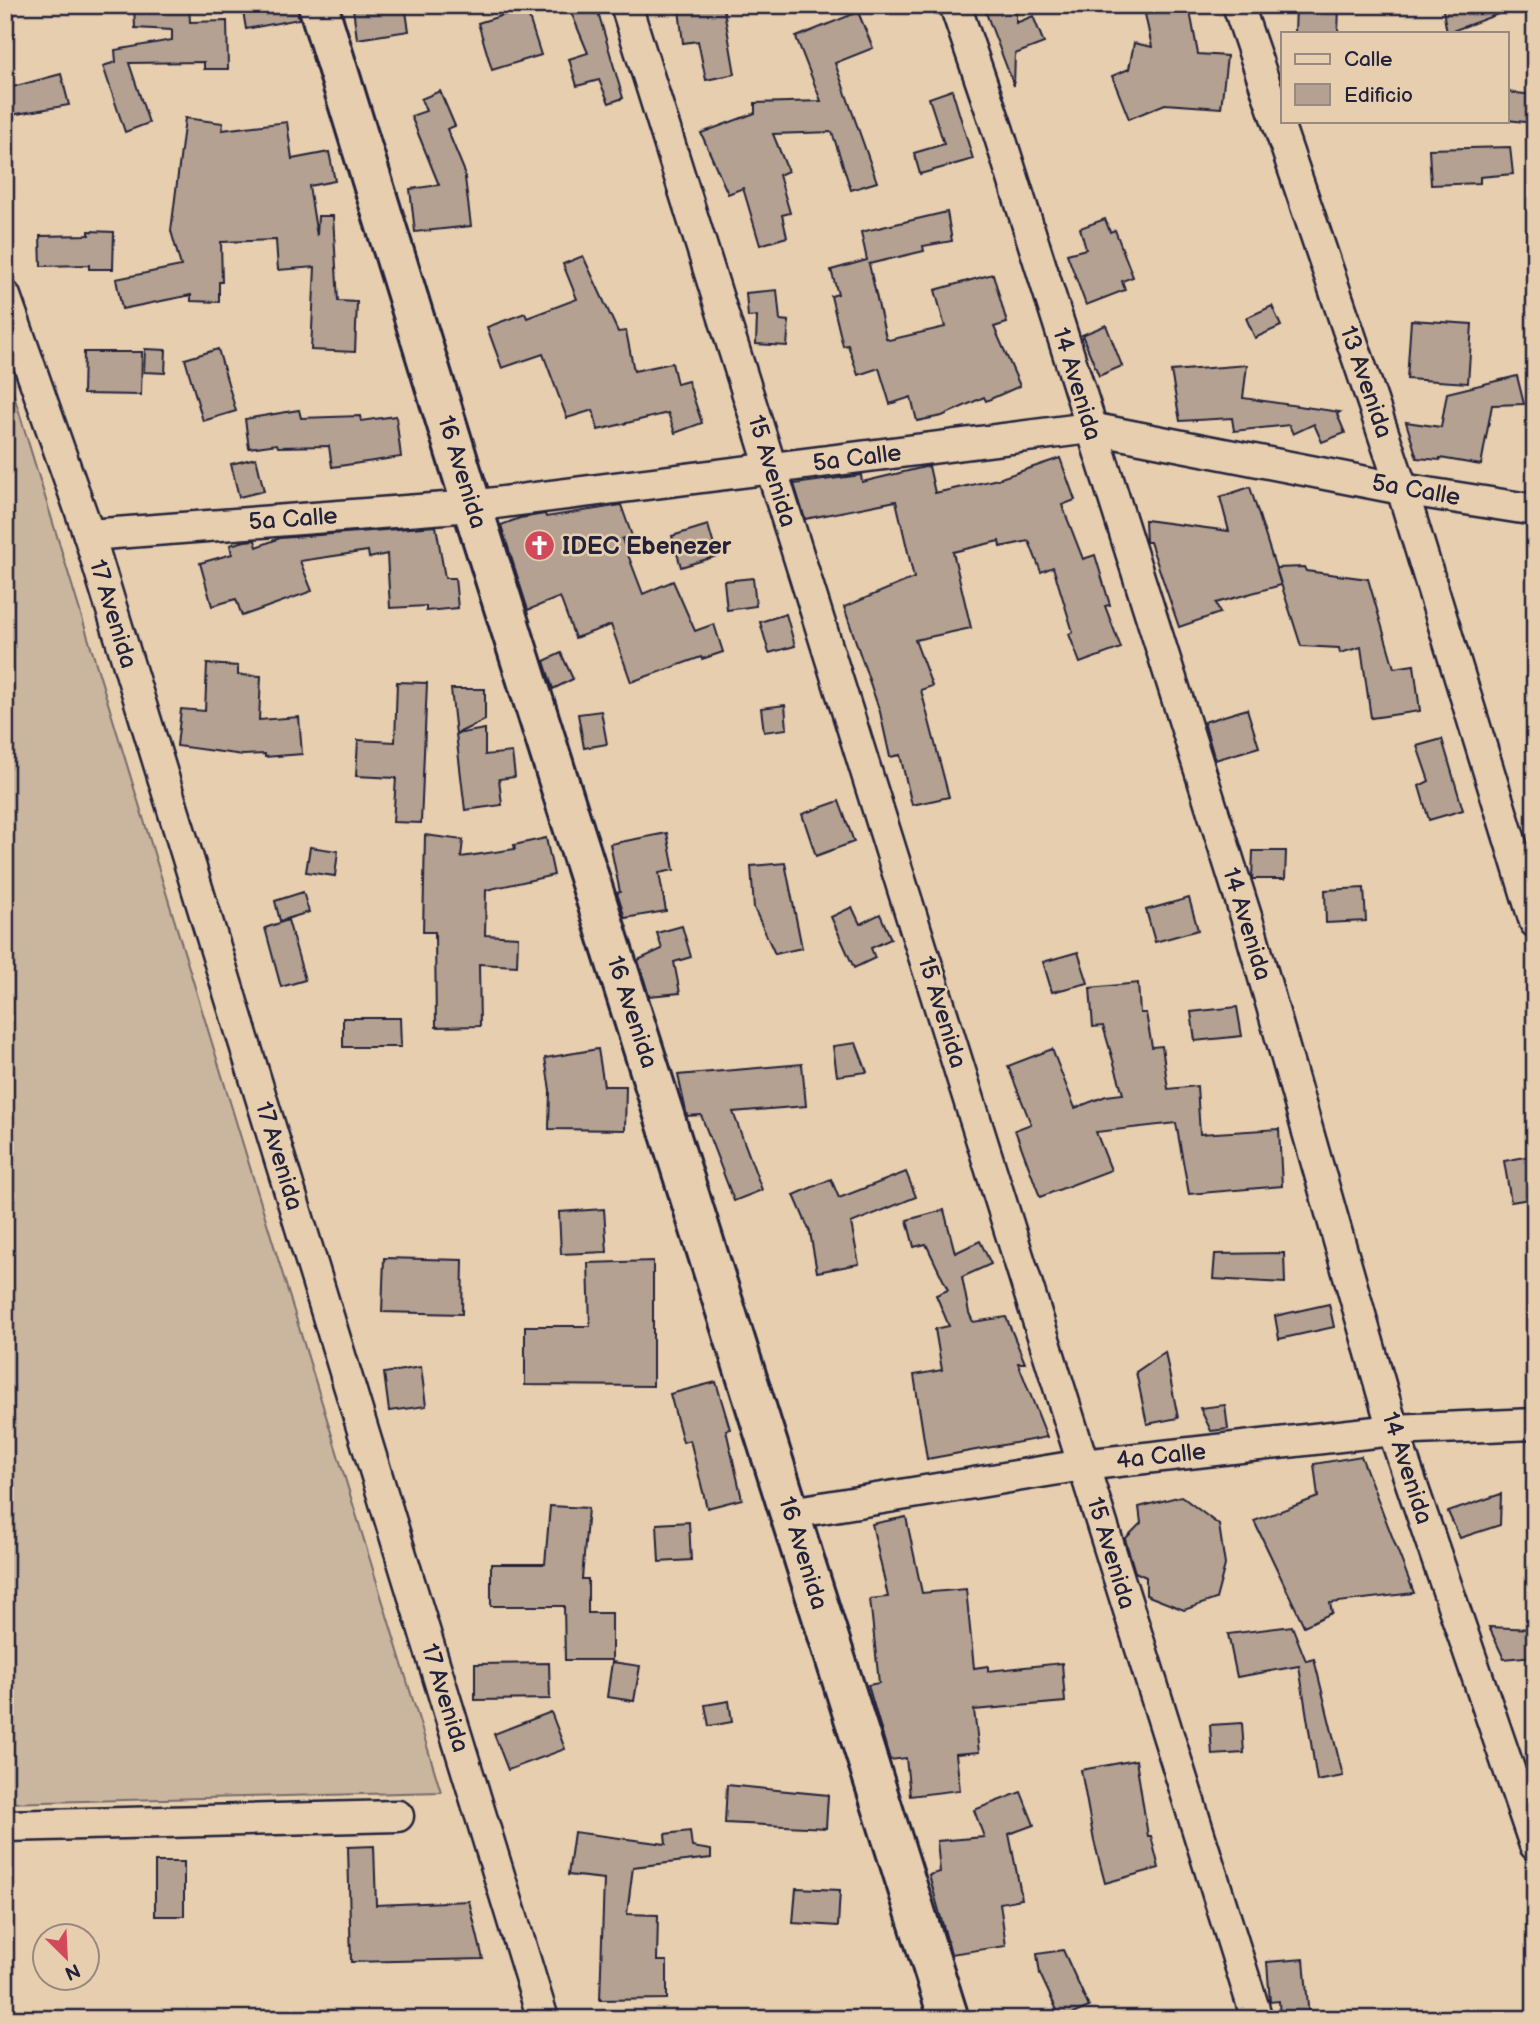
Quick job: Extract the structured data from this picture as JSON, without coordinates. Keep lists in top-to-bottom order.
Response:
{
  "streets": {
    "main road": ["16 Avenida"],
    "street": [
      "13 Avenida",
      "14 Avenida",
      "5a Calle",
      "15 Avenida",
      "17 Avenida",
      "4a Calle"
    ]
  },
  "crossings": [
    ["13 Avenida", "5a Calle"],
    ["14 Avenida", "5a Calle"],
    ["14 Avenida", "4a Calle"],
    ["5a Calle", "15 Avenida"],
    ["5a Calle", "16 Avenida"],
    ["5a Calle", "17 Avenida"],
    ["15 Avenida", "4a Calle"],
    ["16 Avenida", "4a Calle"]
  ],
  "places": {
    "church": ["IDEC Ebenezer"]
  },
  "legend": ["Calle", "Edificio"],
  "north": "bottom right"
}
